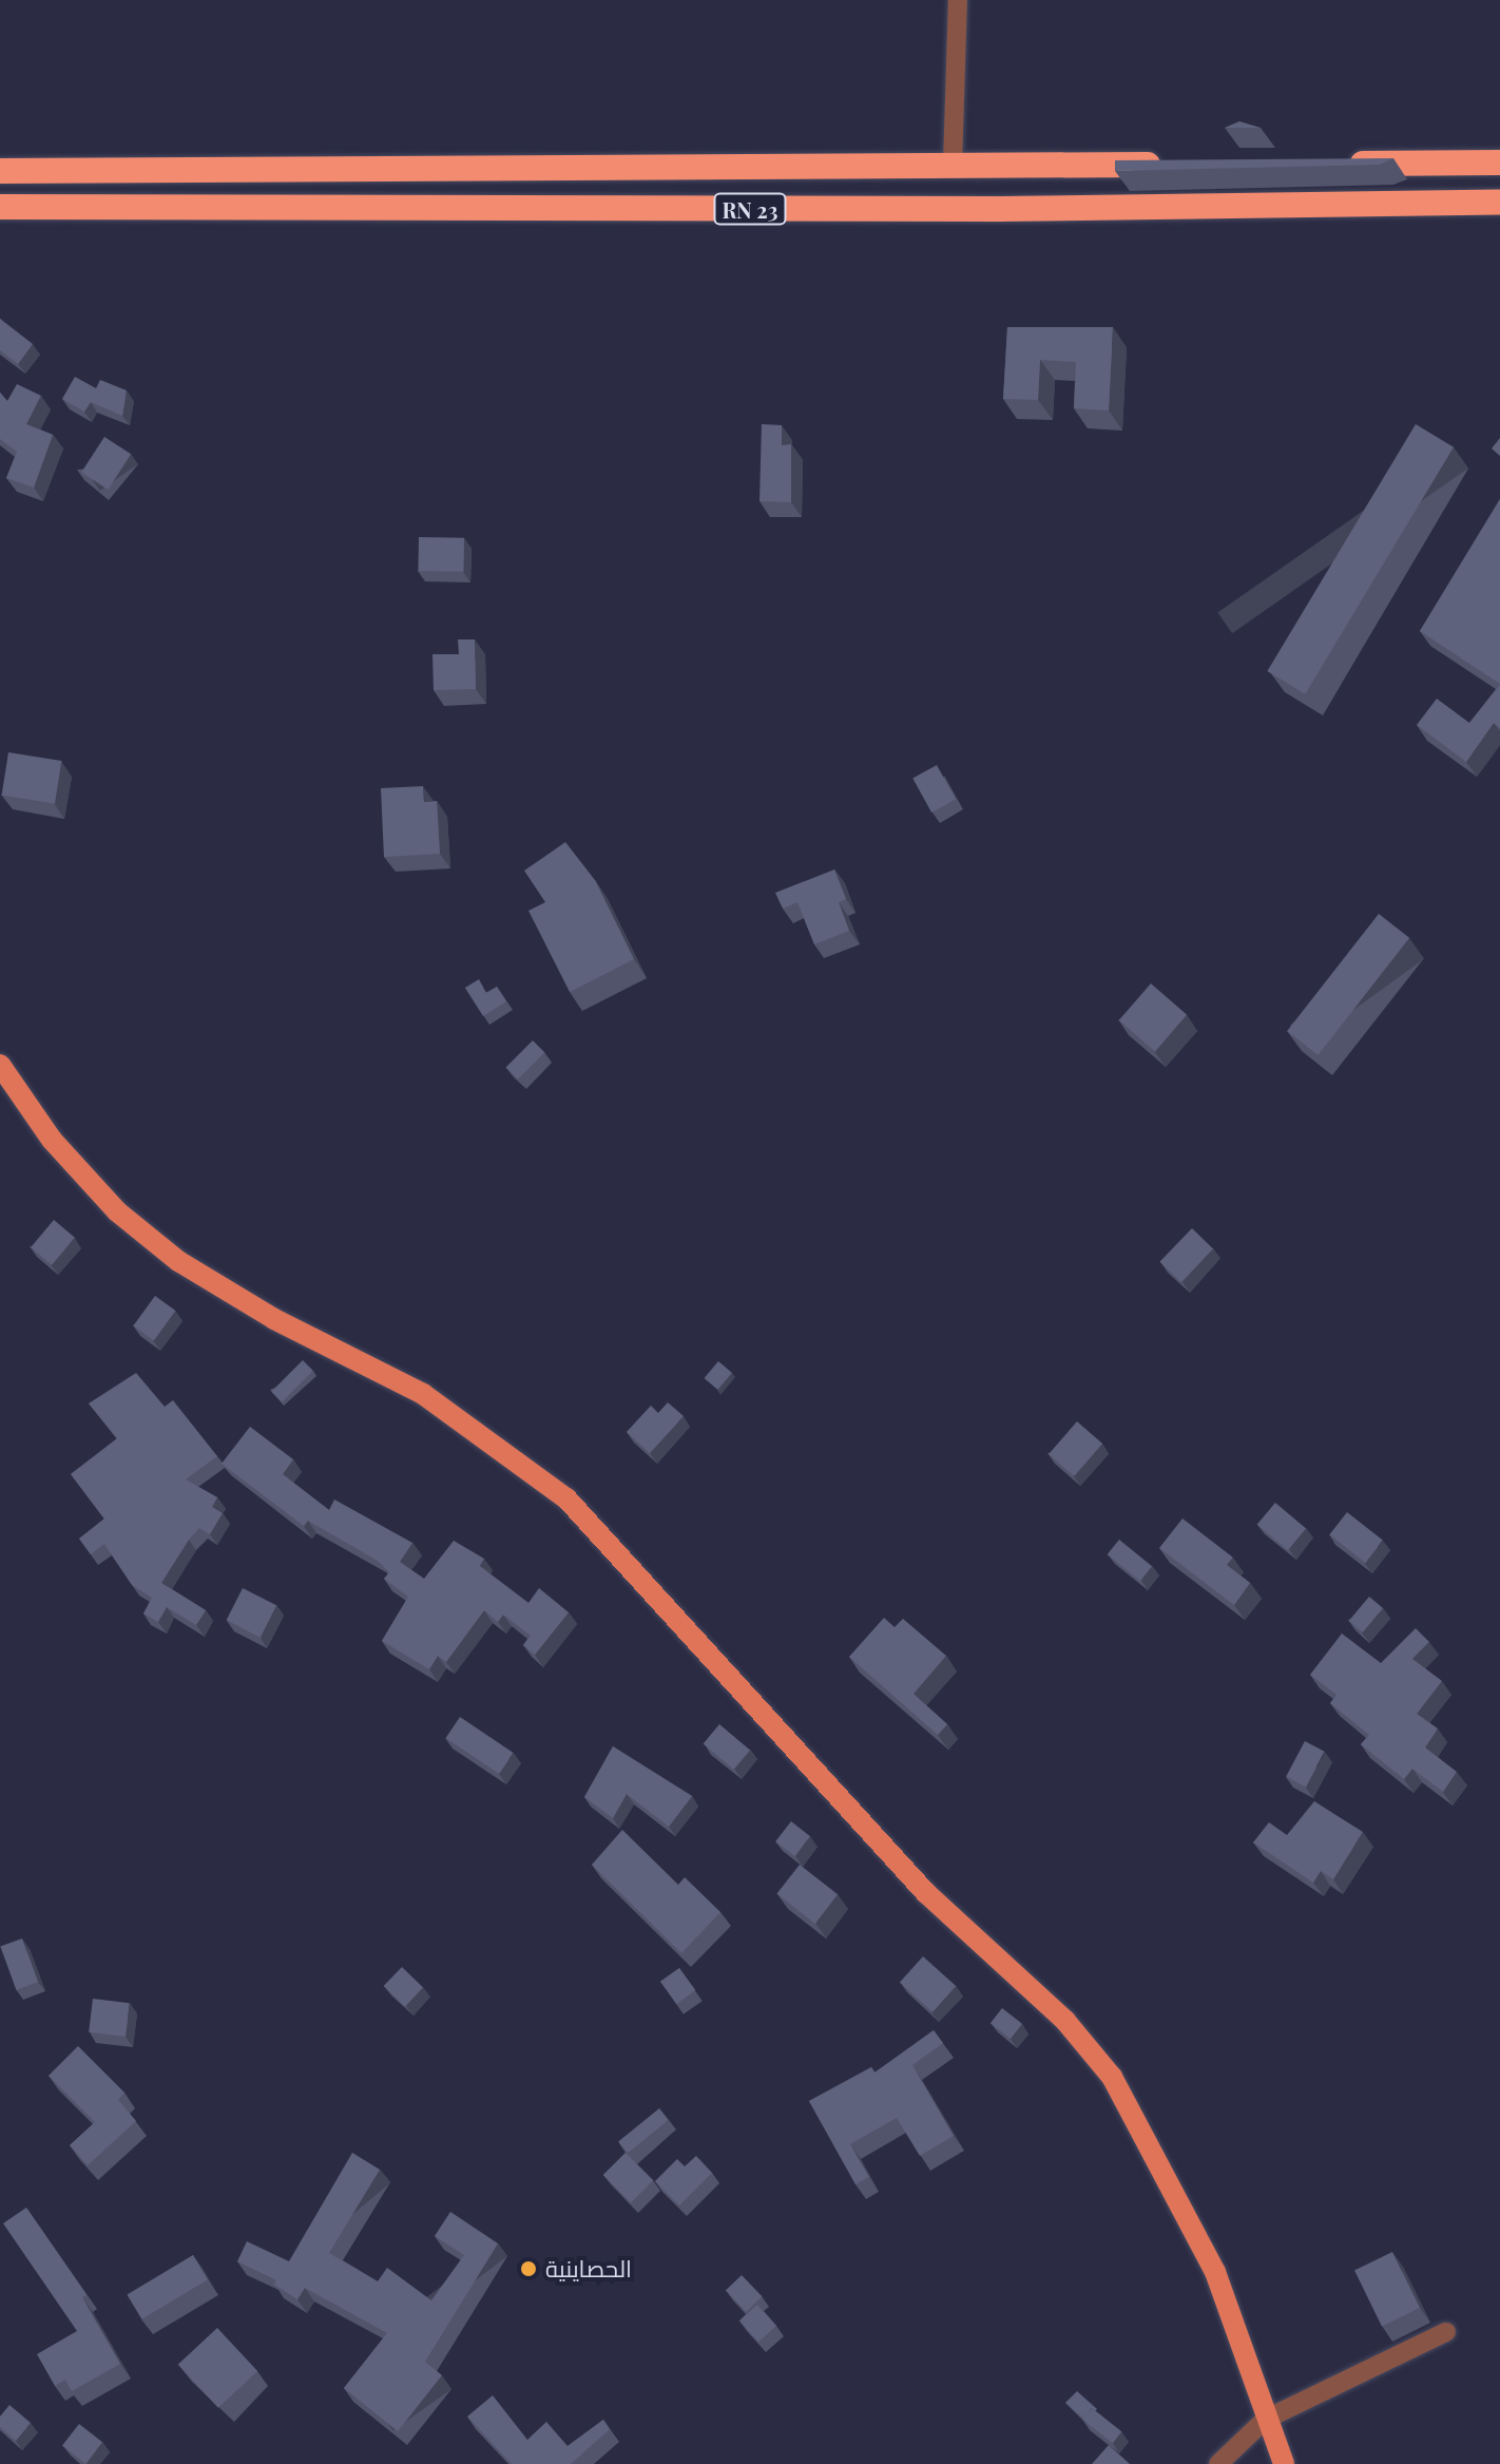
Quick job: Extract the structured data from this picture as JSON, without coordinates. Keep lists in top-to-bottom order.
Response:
{
  "streets": {
    "highway": ["RN 23"]
  },
  "places": ["الحصاينية"]
}
